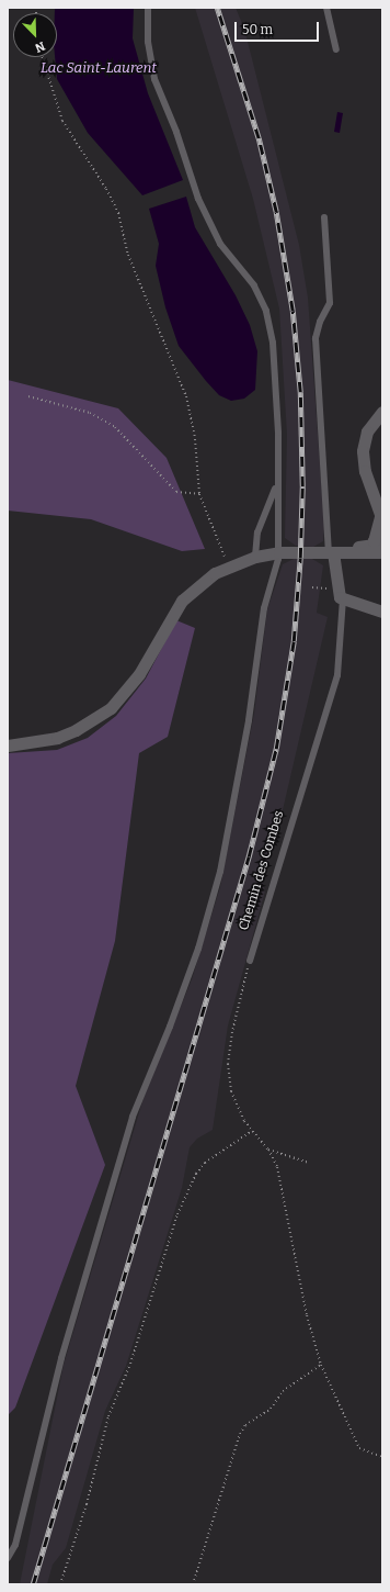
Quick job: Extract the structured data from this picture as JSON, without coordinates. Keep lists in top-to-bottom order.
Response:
{
  "streets": {
    "street": ["Chemin des Combes"]
  },
  "water": ["Lac Saint-Laurent"],
  "scale_bar": "50 m",
  "north": "bottom right"
}
